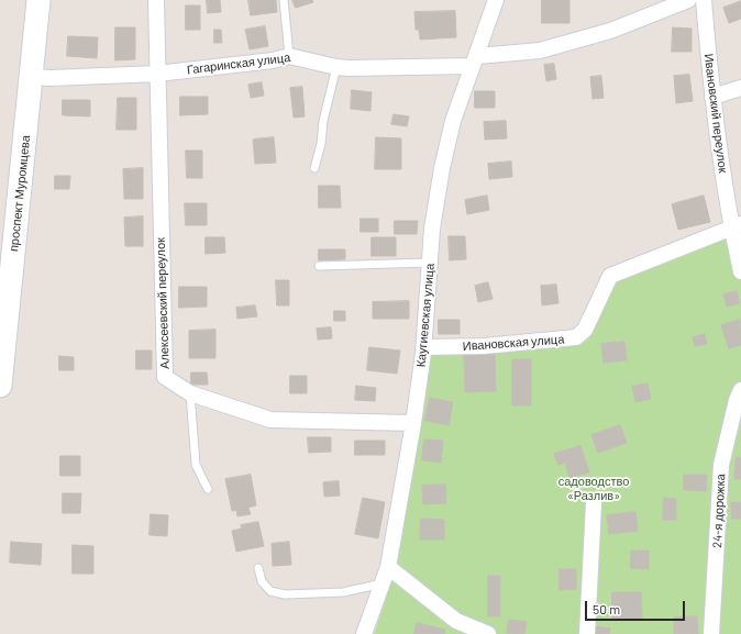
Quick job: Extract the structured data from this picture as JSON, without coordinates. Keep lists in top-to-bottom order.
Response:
{
  "streets": {
    "main road": ["проспект Муромцева"],
    "street": [
      "Гагаринская улица",
      "Ивановский переулок",
      "Алексеевский переулок",
      "Каугиевская улица",
      "Ивановская улица",
      "24-я дорожка"
    ]
  },
  "crossings": [
    ["Гагаринская улица", "проспект Муромцева"],
    ["Гагаринская улица", "Алексеевский переулок"],
    ["Гагаринская улица", "Каугиевская улица"],
    ["Ивановский переулок", "Ивановская улица"],
    ["Алексеевский переулок", "Каугиевская улица"],
    ["Каугиевская улица", "Ивановская улица"]
  ],
  "parks": ["садоводство «Разлив»"],
  "scale_bar": "50 m"
}
